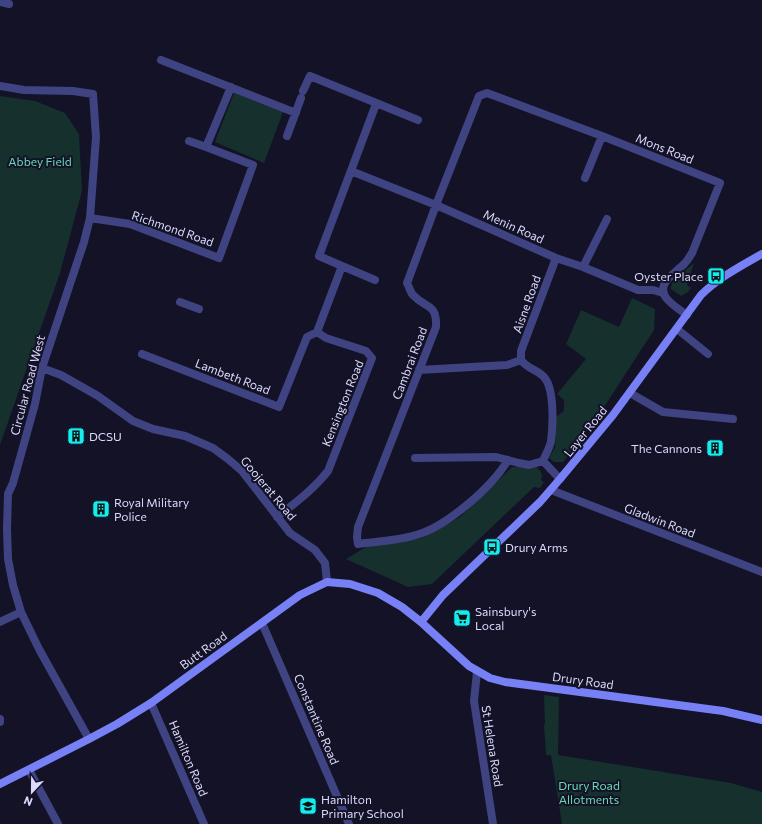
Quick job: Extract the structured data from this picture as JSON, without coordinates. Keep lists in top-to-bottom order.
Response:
{
  "streets": {
    "main road": ["Layer Road", "Butt Road", "Drury Road"],
    "street": [
      "Mons Road",
      "Menin Road",
      "Richmond Road",
      "Aisne Road",
      "Cambrai Road",
      "Lambeth Road",
      "Circular Road West",
      "Kensington Road",
      "Goojerat Road",
      "Gladwin Road",
      "Constantine Road",
      "St Helena Road",
      "Hamilton Road"
    ]
  },
  "crossings": [
    ["Mons Road", "Menin Road"],
    ["Mons Road", "Cambrai Road"],
    ["Menin Road", "Aisne Road"],
    ["Menin Road", "Cambrai Road"],
    ["Richmond Road", "Circular Road West"],
    ["Lambeth Road", "Kensington Road"],
    ["Circular Road West", "Goojerat Road"],
    ["Circular Road West", "Butt Road"],
    ["Kensington Road", "Goojerat Road"],
    ["Layer Road", "Gladwin Road"],
    ["Layer Road", "Drury Road"],
    ["Goojerat Road", "Butt Road"],
    ["Butt Road", "Constantine Road"],
    ["Butt Road", "Hamilton Road"],
    ["Drury Road", "St Helena Road"]
  ],
  "parks": ["Abbey Field", "Drury Road Allotments"],
  "places": {
    "bus stop": ["Oyster Place", "Drury Arms"],
    "building": ["DCSU", "The Cannons", "Royal Military Police"],
    "supermarket": ["Sainsbury's Local"],
    "school or university": ["Hamilton Primary School"]
  },
  "north": "bottom"
}
